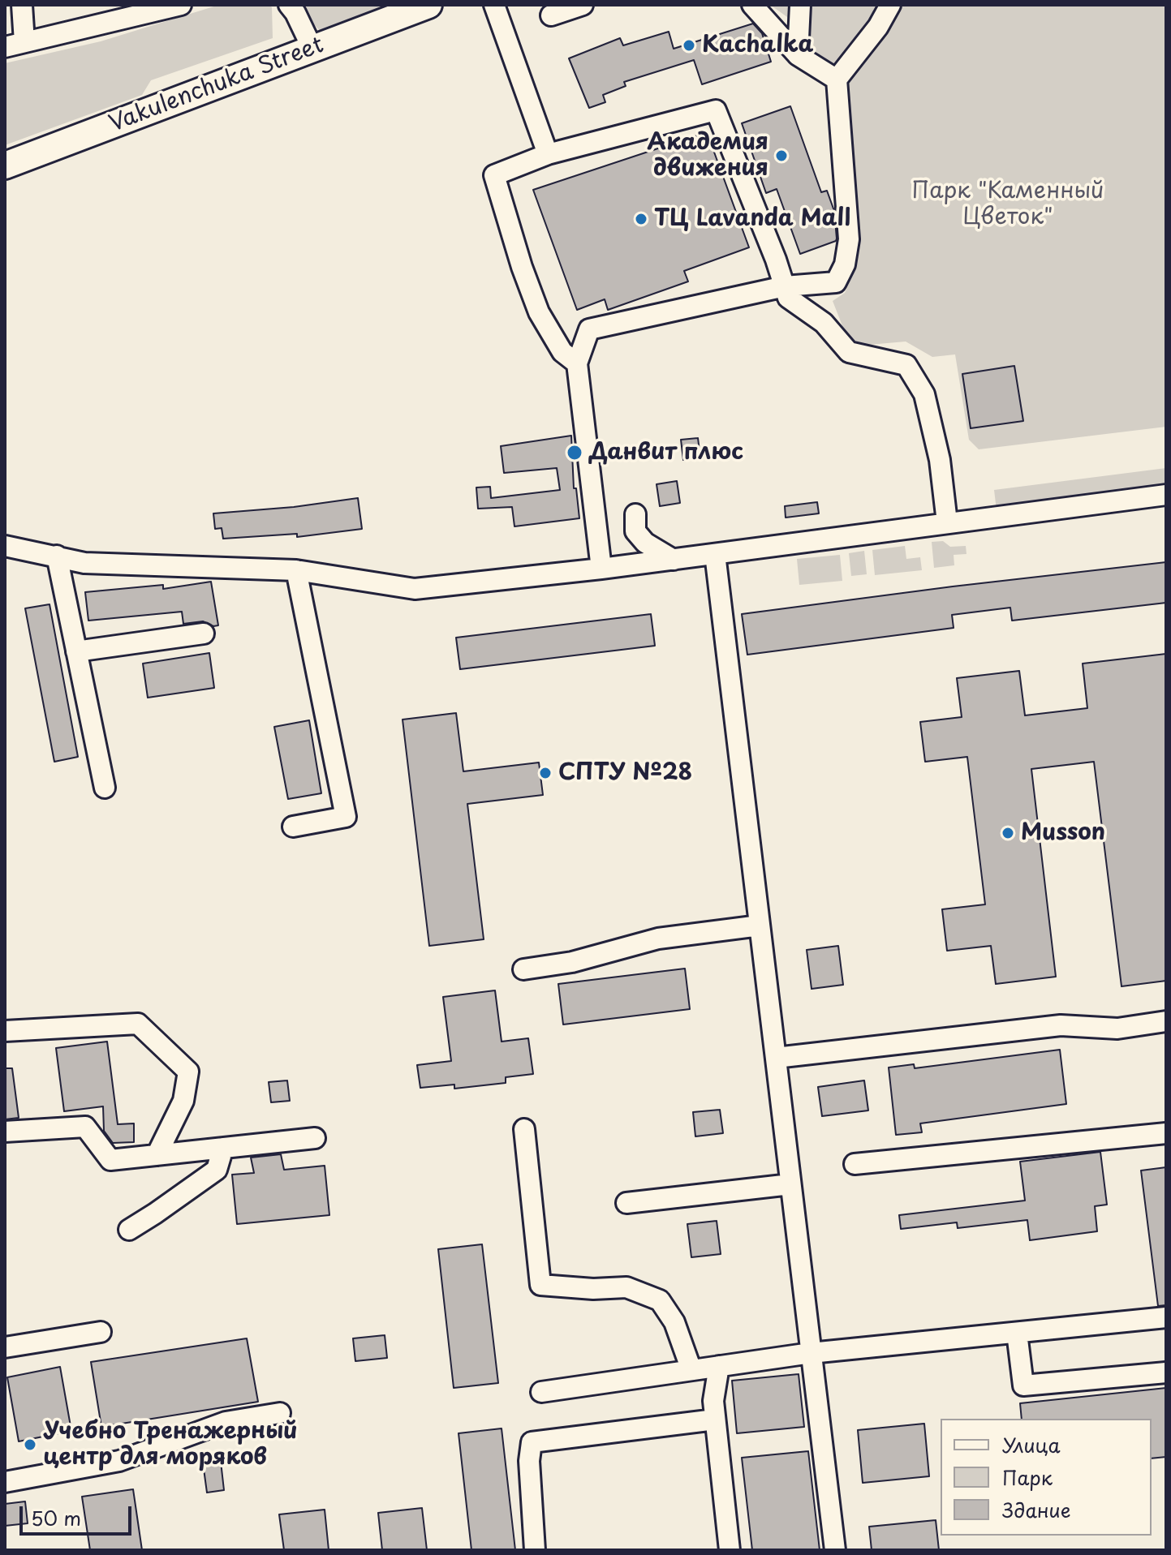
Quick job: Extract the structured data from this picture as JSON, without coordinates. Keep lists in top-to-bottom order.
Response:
{
  "streets": {
    "main road": ["Vakulenchuka Street"]
  },
  "parks": ["Парк \"Каменный Цветок\""],
  "places": [
    "Kachalka",
    "Академия движения",
    "ТЦ Lavanda Mall",
    "Данвит плюс",
    "СПТУ №28",
    "Musson",
    "Учебно Тренажерный центр для моряков"
  ],
  "legend": ["Улица", "Парк", "Здание"],
  "scale_bar": "50 m"
}
